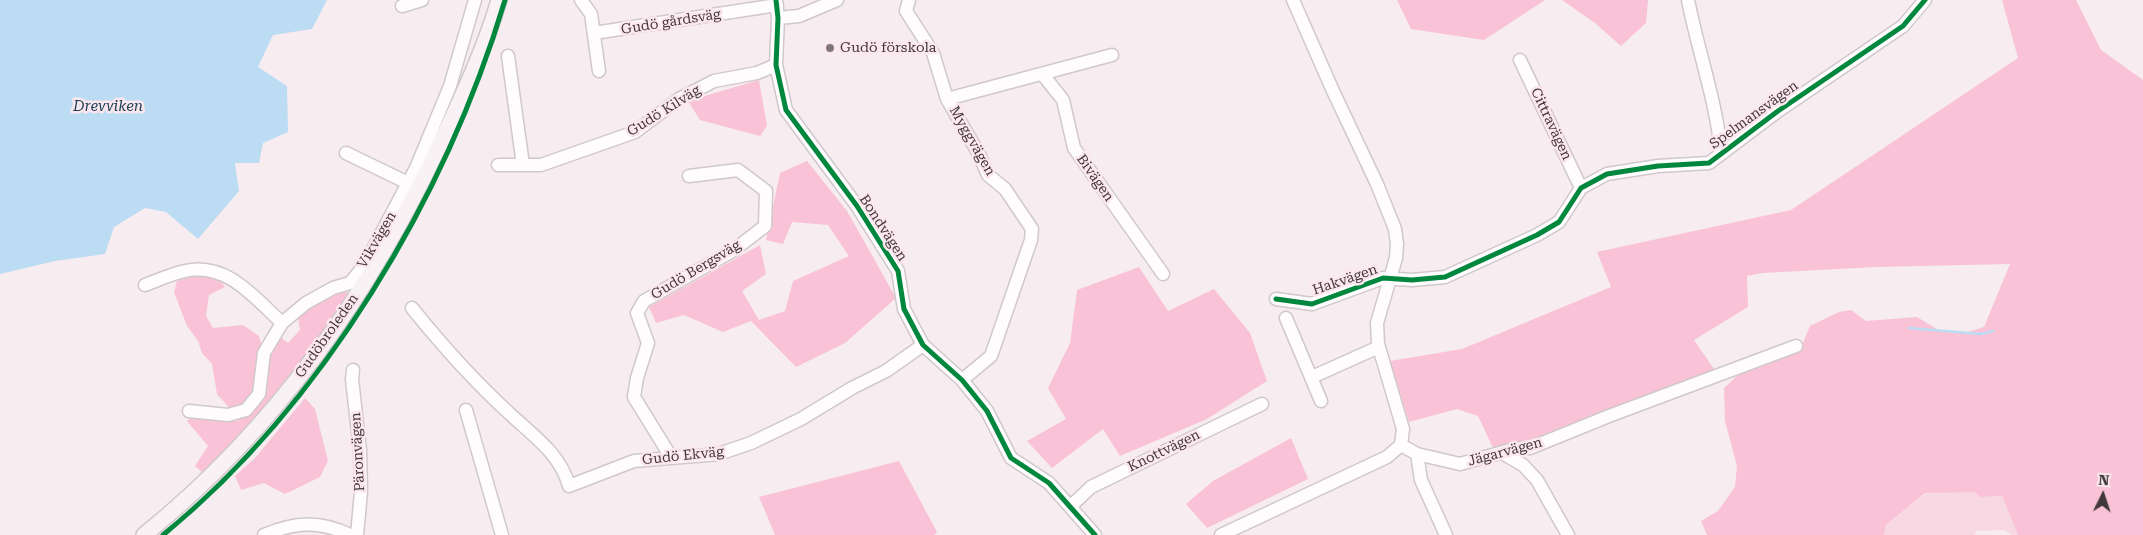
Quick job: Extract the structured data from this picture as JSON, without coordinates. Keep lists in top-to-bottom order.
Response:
{
  "streets": {
    "main road": ["Gudöbroleden"],
    "street": [
      "Gudö gårdsväg",
      "Gudö Kilväg",
      "Spelmansvägen",
      "Cittravägen",
      "Myggvägen",
      "Bivägen",
      "Bondvägen",
      "Vikvägen",
      "Gudö Bergsväg",
      "Hakvägen",
      "Knottvägen",
      "Päronvägen",
      "Jägarvägen",
      "Gudö Ekväg"
    ]
  },
  "crossings": [
    ["Gudö gårdsväg", "Bondvägen"],
    ["Gudö Kilväg", "Bondvägen"],
    ["Spelmansvägen", "Cittravägen"],
    ["Spelmansvägen", "Hakvägen"],
    ["Myggvägen", "Bondvägen"],
    ["Bondvägen", "Knottvägen"],
    ["Bondvägen", "Gudö Ekväg"],
    ["Gudö Bergsväg", "Gudö Ekväg"],
    ["Hakvägen", "Jägarvägen"]
  ],
  "water": ["Drevviken"],
  "places": ["Gudö förskola"],
  "north": "top"
}
